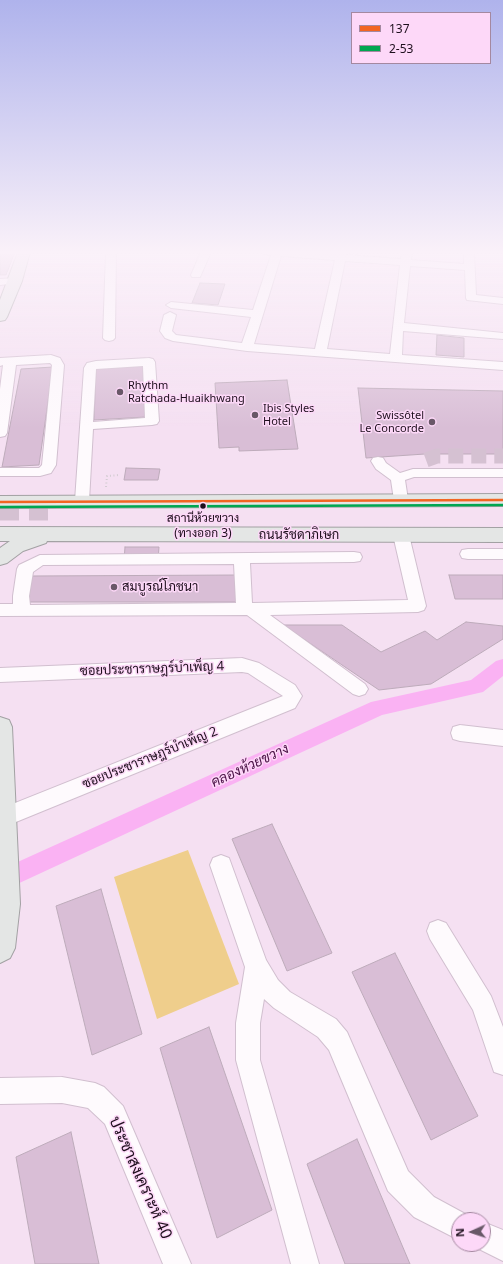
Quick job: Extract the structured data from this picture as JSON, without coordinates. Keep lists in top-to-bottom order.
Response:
{
  "streets": {
    "main road": ["ถนนรัชดาภิเษก"],
    "street": ["ซอยประชาราษฎร์บำเพ็ญ 4", "ซอยประชาราษฎร์บำเพ็ญ 2", "ประชาสงเคราะห์ 40"]
  },
  "crossings": [
    ["ซอยประชาราษฎร์บำเพ็ญ 4", "ซอยประชาราษฎร์บำเพ็ญ 2"]
  ],
  "water": ["คลองห้วยขวาง"],
  "places": [
    "Rhythm Ratchada-Huaikhwang",
    "Ibis Styles Hotel",
    "Swissôtel Le Concorde",
    "สถานีห้วยขวาง (ทางออก 3)",
    "สมบูรณ์โภชนา"
  ],
  "lines": ["transit line 137", "transit line 2-53"],
  "legend": ["137", "2-53"],
  "north": "left"
}
